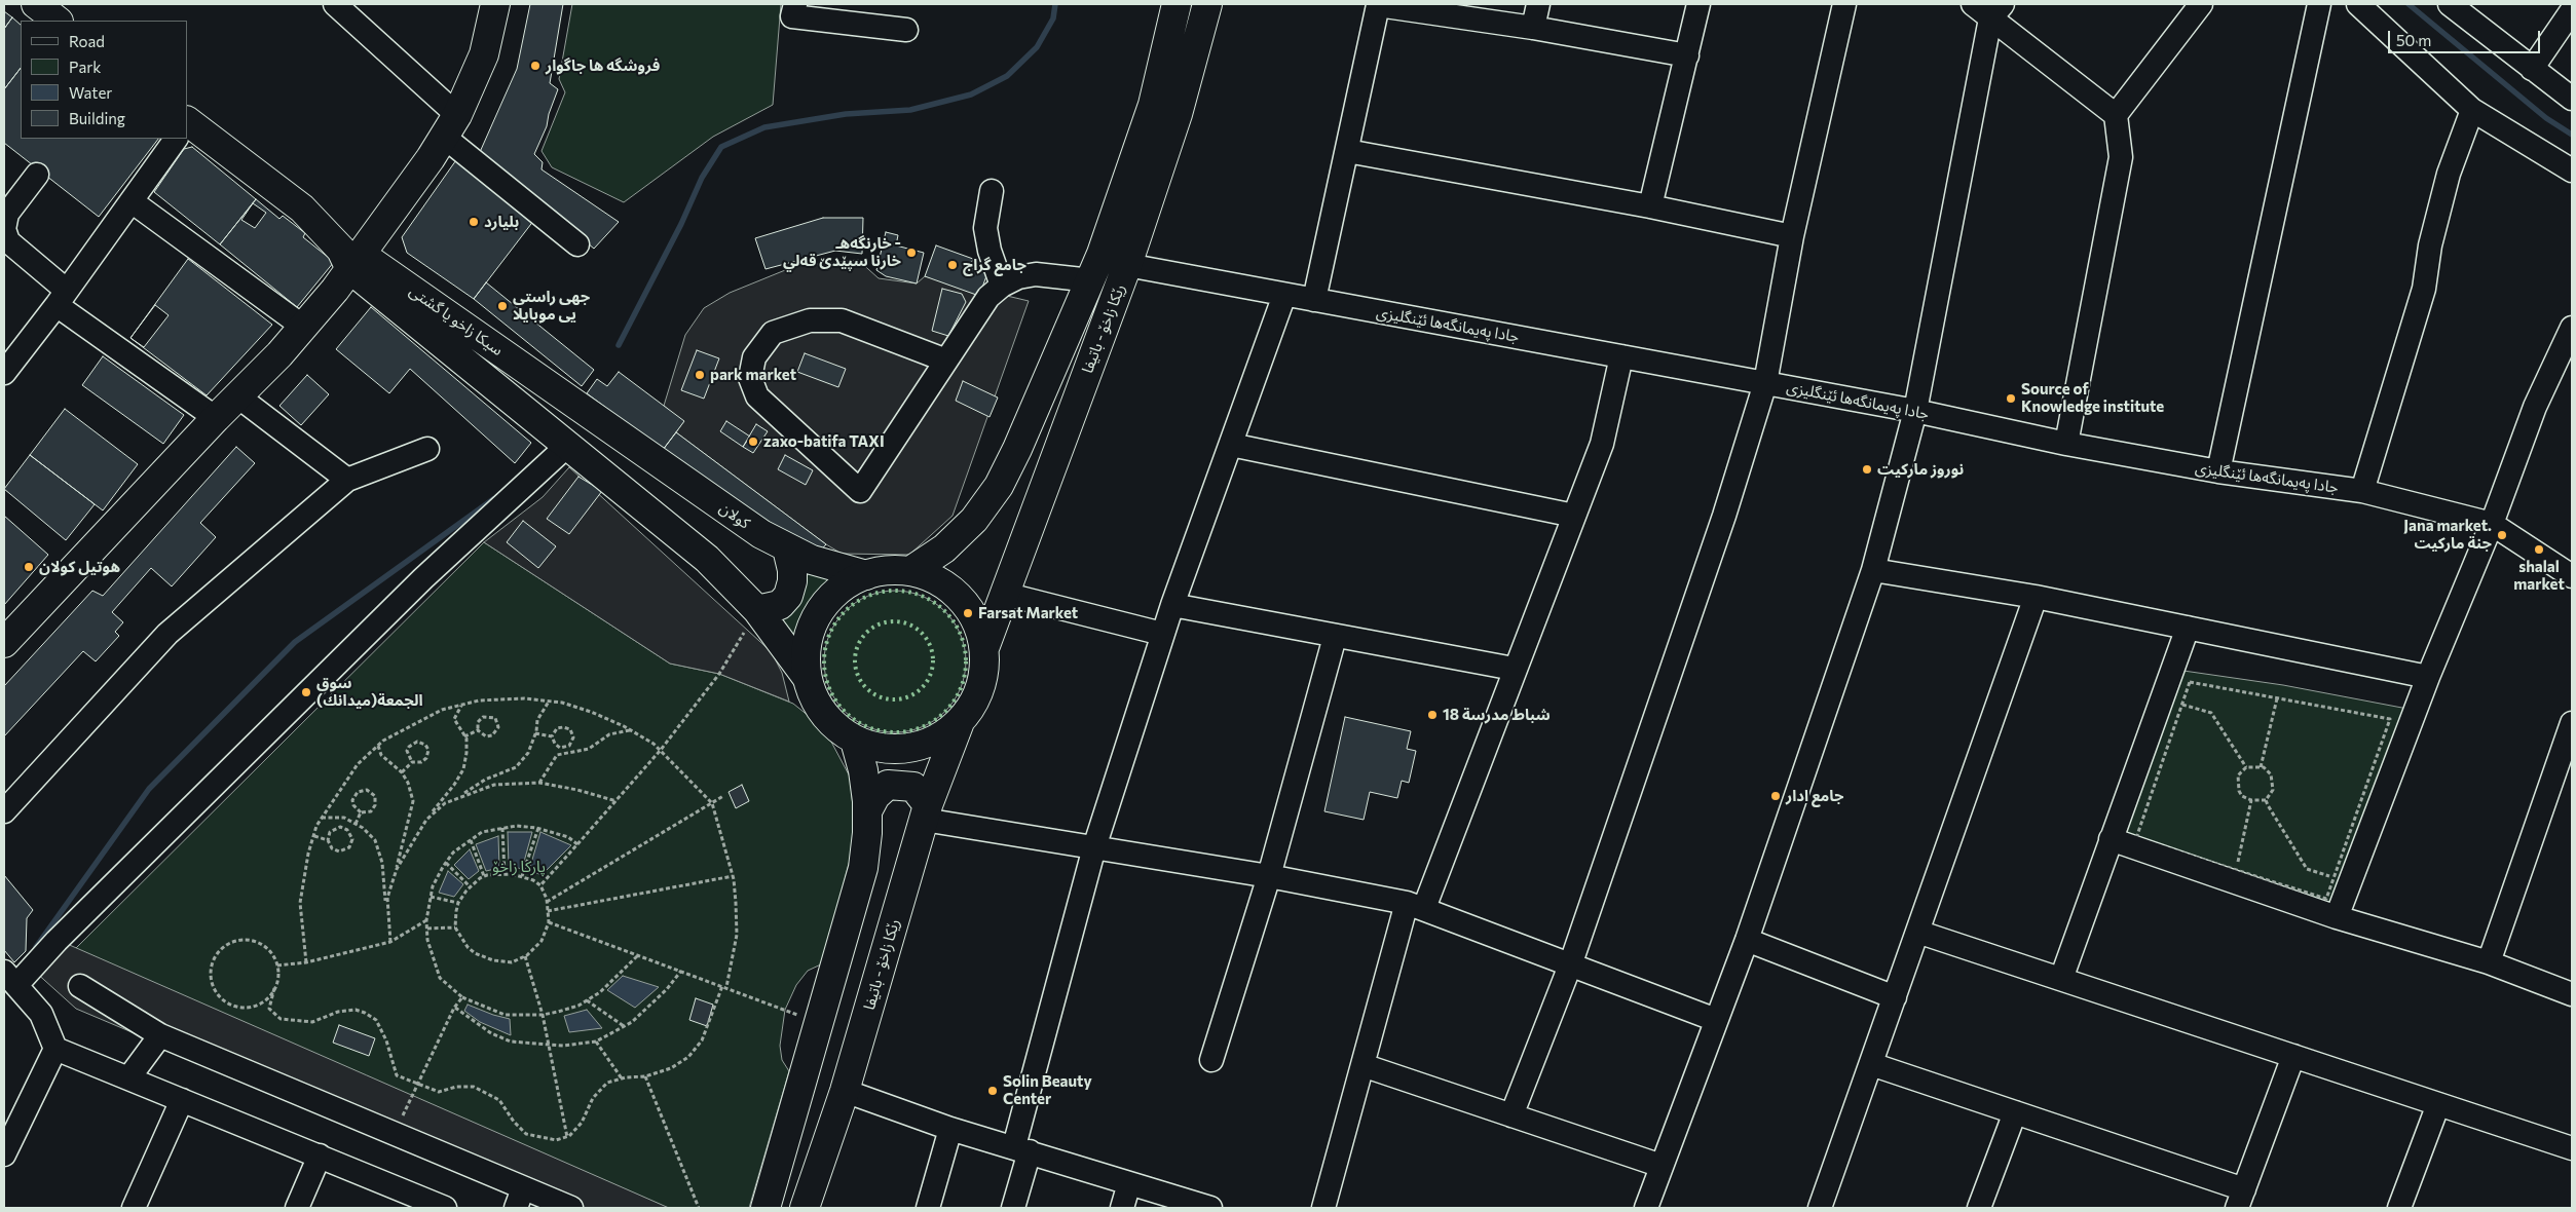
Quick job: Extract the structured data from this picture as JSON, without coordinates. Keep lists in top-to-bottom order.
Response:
{
  "streets": {
    "main road": ["سیکا زاخو یا گشتى", "رێکا زاخۆ - باتیفا", "كولان"],
    "street": ["جادا په‌يمانگه‌ها ئێنگليزى"]
  },
  "crossings": [
    ["سیکا زاخو یا گشتى", "كولان"],
    ["جادا په‌يمانگه‌ها ئێنگليزى", "رێکا زاخۆ - باتیفا"],
    ["رێکا زاخۆ - باتیفا", "كولان"]
  ],
  "parks": ["پارکا زاخۆ"],
  "places": [
    "فروشگه ها جاگوار",
    "بليارد",
    "خارنگه‌هـ - خارنا سپێدێ قه‌لي",
    "جامع گراج",
    "جهى راستى يى موبايلا",
    "park market",
    "Source of Knowledge institute",
    "zaxo-batifa TAXI",
    "نوروز ماركيت",
    "Jana market. جنة ماركيت",
    "shalal market",
    "هوتيل كولان",
    "Farsat Market",
    "سوق الجمعة(ميدانك)",
    "18 شباط مدرسة",
    "جامع ادار",
    "Solin Beauty Center"
  ],
  "legend": [
    "Road",
    "Park",
    "Water",
    "Building"
  ],
  "scale_bar": "50 m"
}
